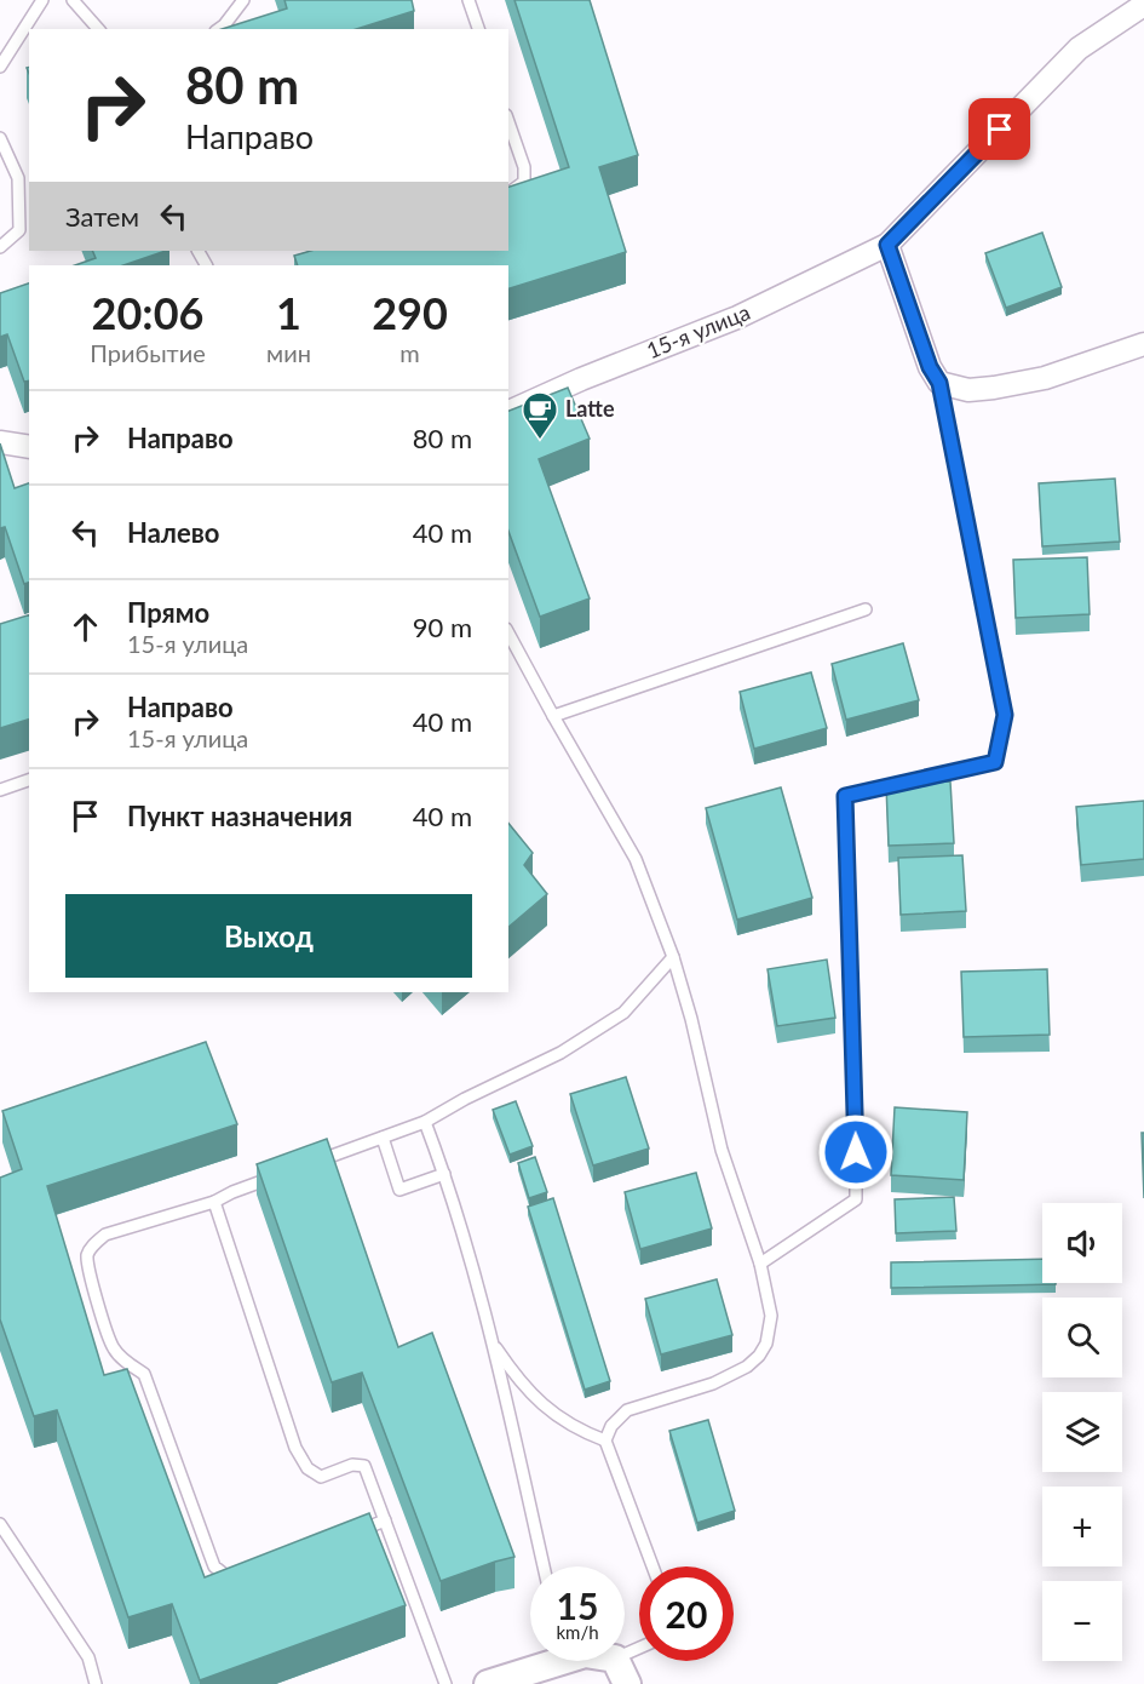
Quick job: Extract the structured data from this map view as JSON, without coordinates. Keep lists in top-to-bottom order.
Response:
{
  "streets": {
    "street": ["15-я улица"]
  },
  "places": {
    "cafe": ["Latte"]
  },
  "page": {
    "turn": ["80 m", "Направо"],
    "then": "Затем",
    "eta": [
      "20:06",
      "Прибытие",
      "1",
      "мин",
      "290",
      "m"
    ],
    "list": [
      {
        "name": "Направо",
        "value": "80 m"
      },
      {
        "name": "Налево",
        "value": "40 m"
      },
      {
        "name": "Прямо",
        "note": "15-я улица",
        "value": "90 m"
      },
      {
        "name": "Направо",
        "note": "15-я улица",
        "value": "40 m"
      },
      {
        "name": "Пункт назначения",
        "value": "40 m"
      }
    ],
    "buttons": "Выход",
    "map_buttons": ["+", "−"],
    "speed": "15 km/h",
    "limit": "20"
  }
}
